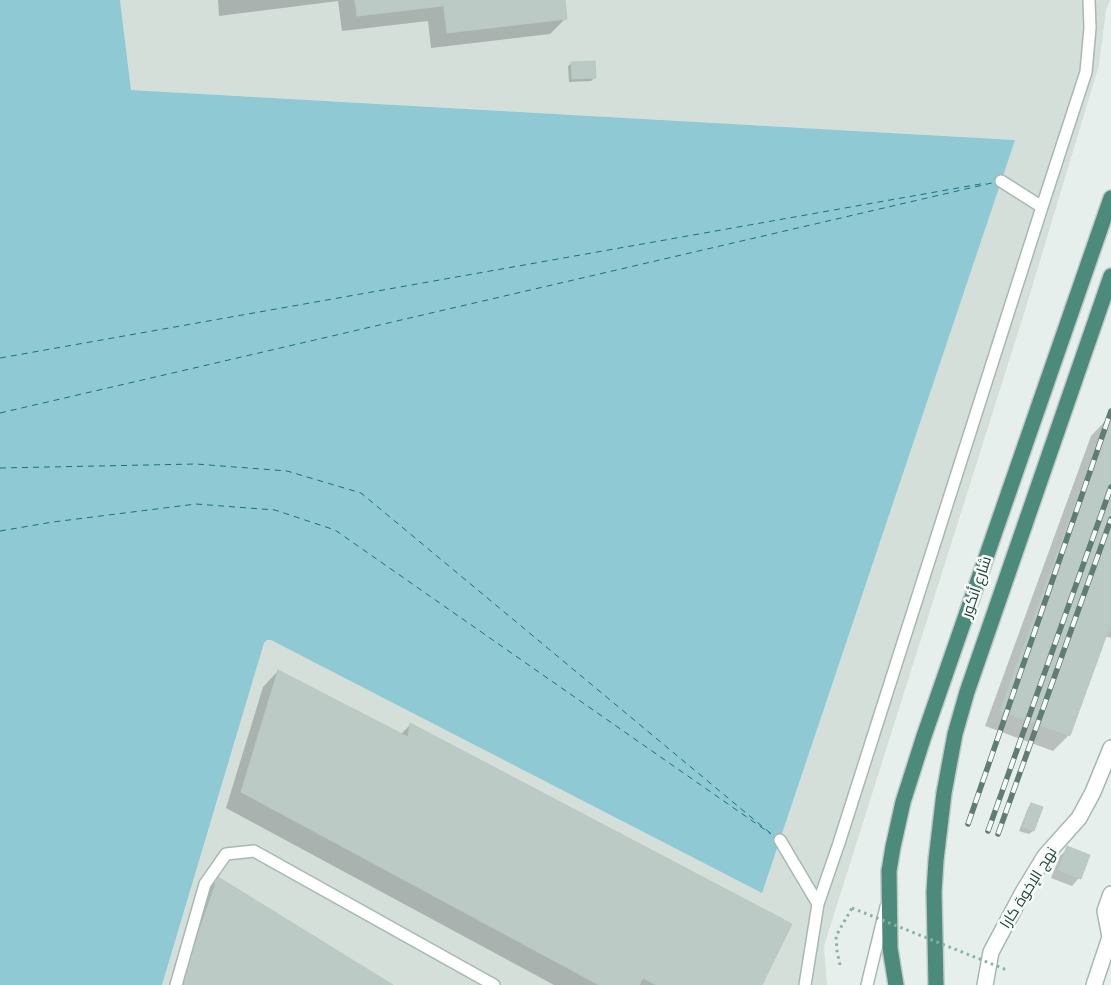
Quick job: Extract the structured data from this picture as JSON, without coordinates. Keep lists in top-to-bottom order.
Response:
{
  "streets": {
    "highway": ["شارع أنكور"],
    "street": ["نهج الإخوة كارا"]
  }
}
